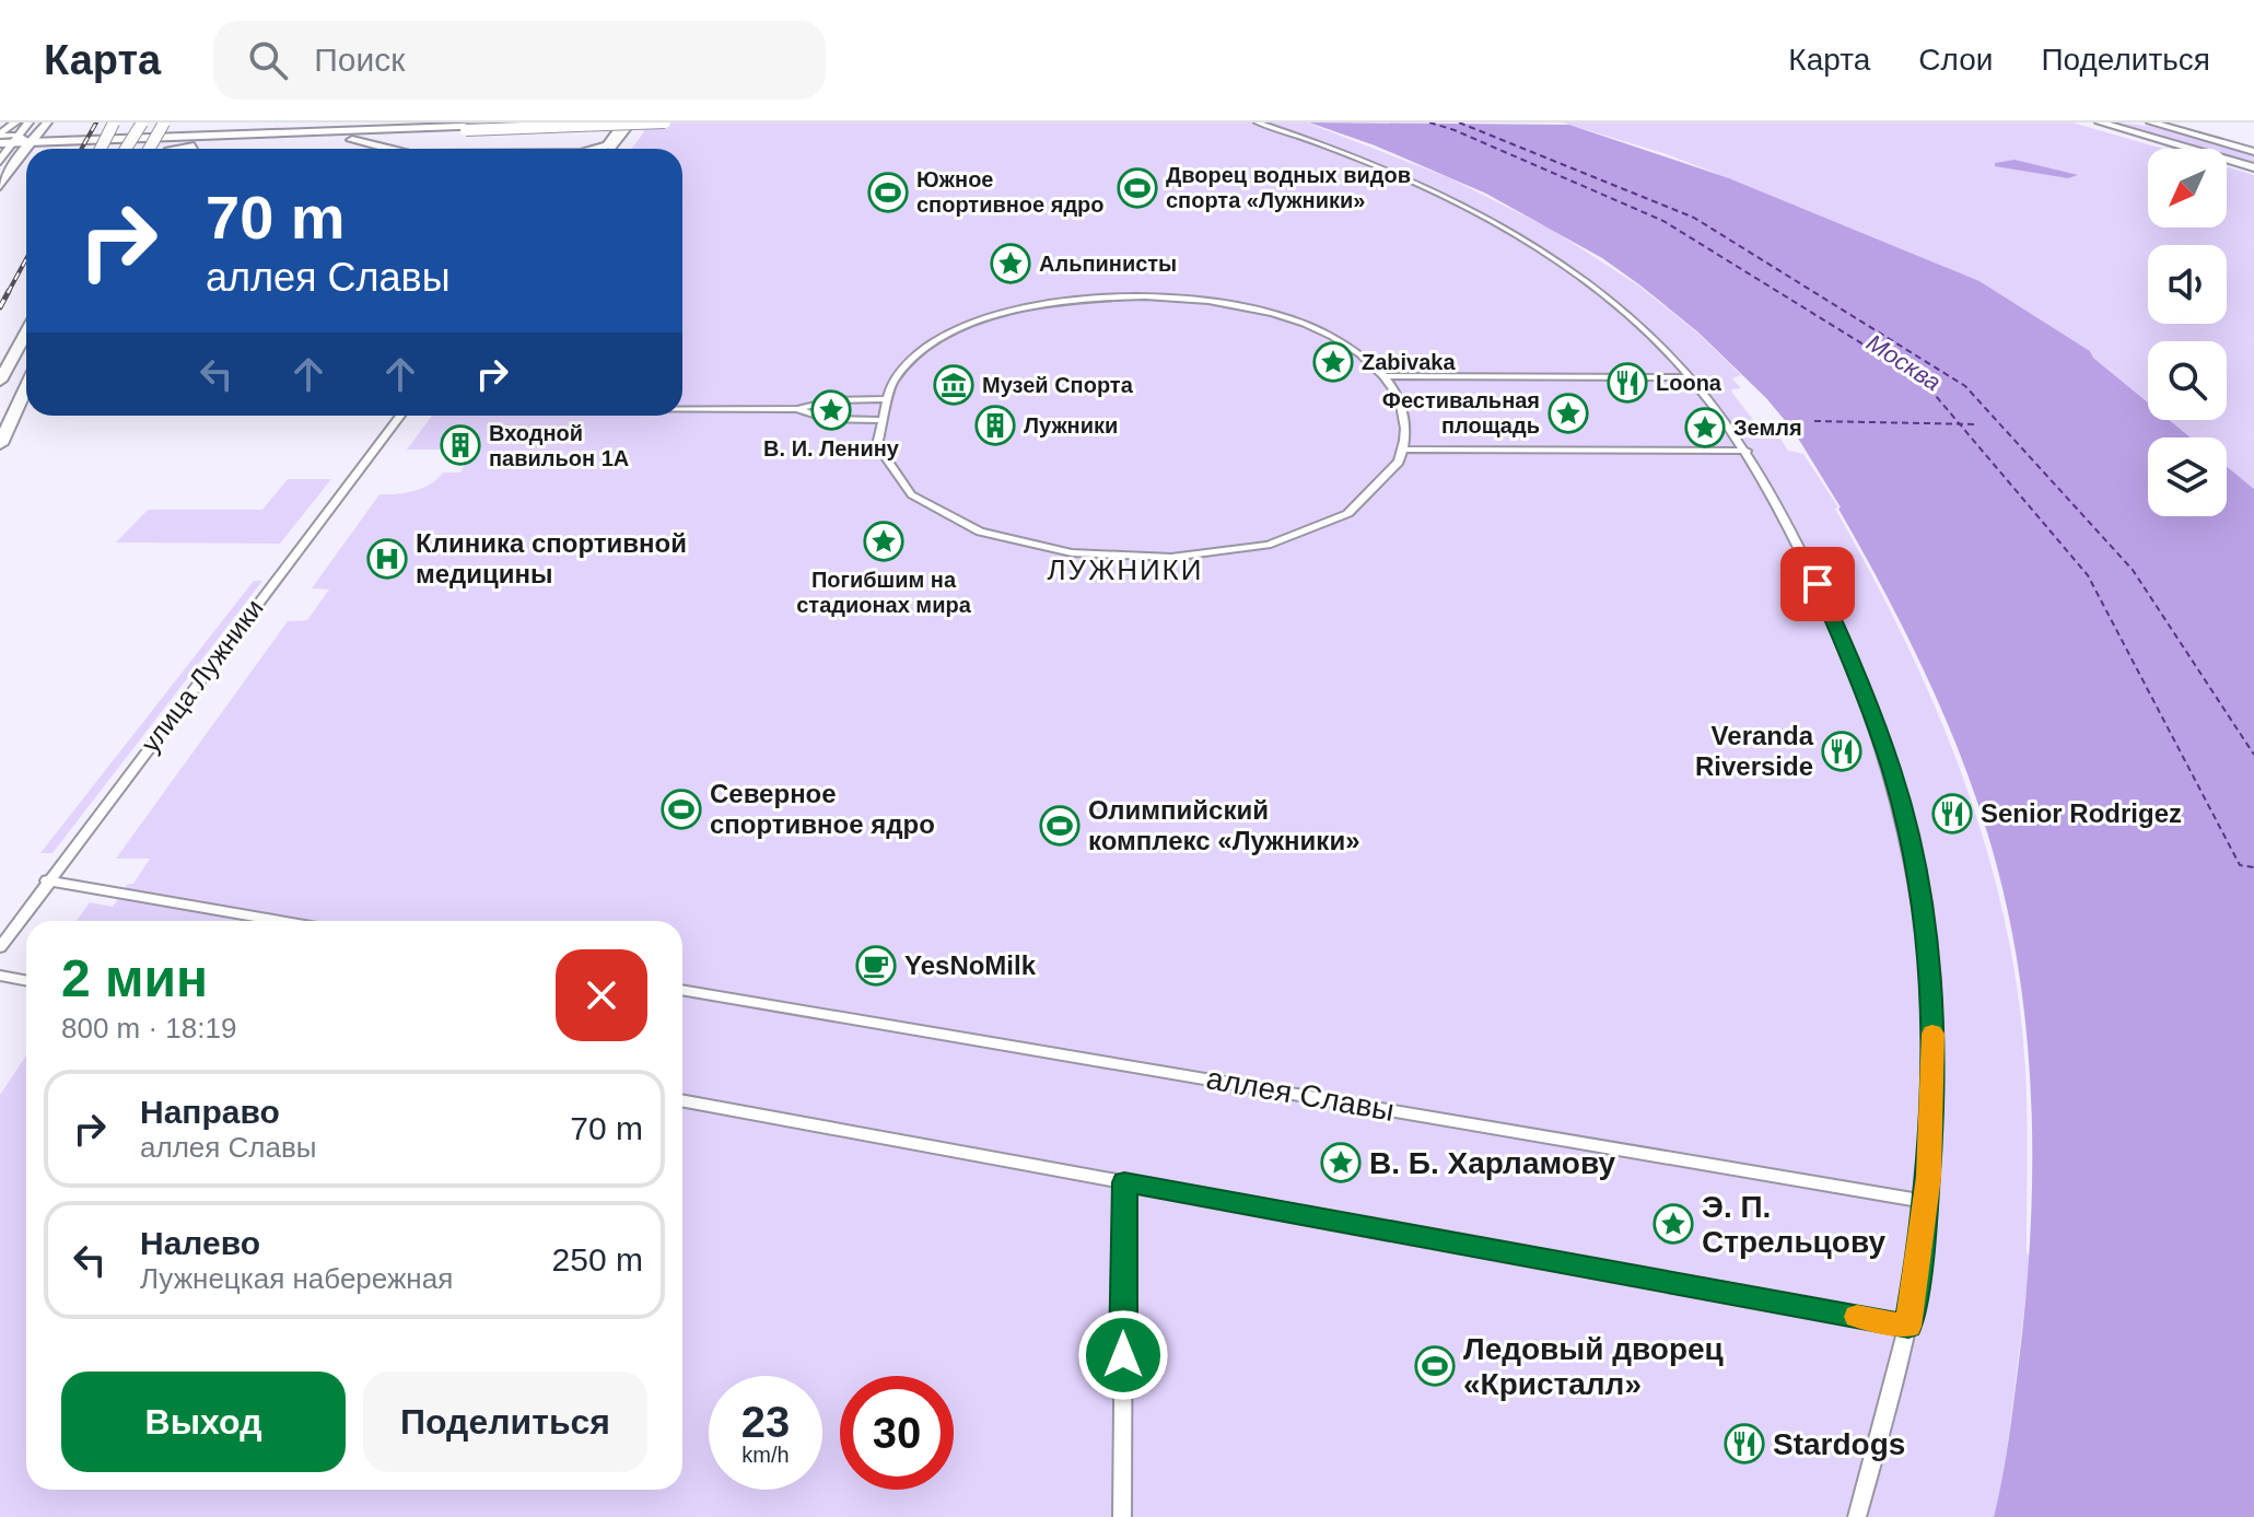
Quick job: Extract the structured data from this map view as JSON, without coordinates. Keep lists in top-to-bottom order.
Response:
{
  "streets": {
    "street": ["улица Лужники", "аллея Славы"]
  },
  "districts": ["ЛУЖНИКИ"],
  "water": ["Москва"],
  "places": {
    "sports": [
      "Дворец водных видов спорта «Лужники»",
      "Южное спортивное ядро",
      "Северное спортивное ядро",
      "Олимпийский комплекс «Лужники»",
      "Ледовый дворец «Кристалл»"
    ],
    "place": [
      "Альпинисты",
      "Zabivaka",
      "В. И. Ленину",
      "Фестивальная площадь",
      "Земля",
      "Погибшим на стадионах мира",
      "В. Б. Харламову",
      "Э. П. Стрельцову"
    ],
    "restaurant": [
      "Loona",
      "Veranda Riverside",
      "Senior Rodrigez",
      "Stardogs"
    ],
    "museum": ["Музей Спорта"],
    "building": ["Лужники", "Входной павильон 1A"],
    "hospital": ["Клиника спортивной медицины"],
    "cafe": ["YesNoMilk"]
  },
  "north": "bottom left",
  "page": {
    "header": "Карта",
    "search": "Поиск",
    "nav": ["Карта", "Слои", "Поделиться"],
    "turn": ["70 m", "аллея Славы"],
    "heading": ["2 мин", "800 m · 18:19"],
    "list": [
      {
        "name": "Направо",
        "note": "аллея Славы",
        "value": "70 m"
      },
      {
        "name": "Налево",
        "note": "Лужнецкая набережная",
        "value": "250 m"
      }
    ],
    "buttons": ["Выход", "Поделиться"],
    "speed": "23 km/h",
    "limit": "30"
  }
}
